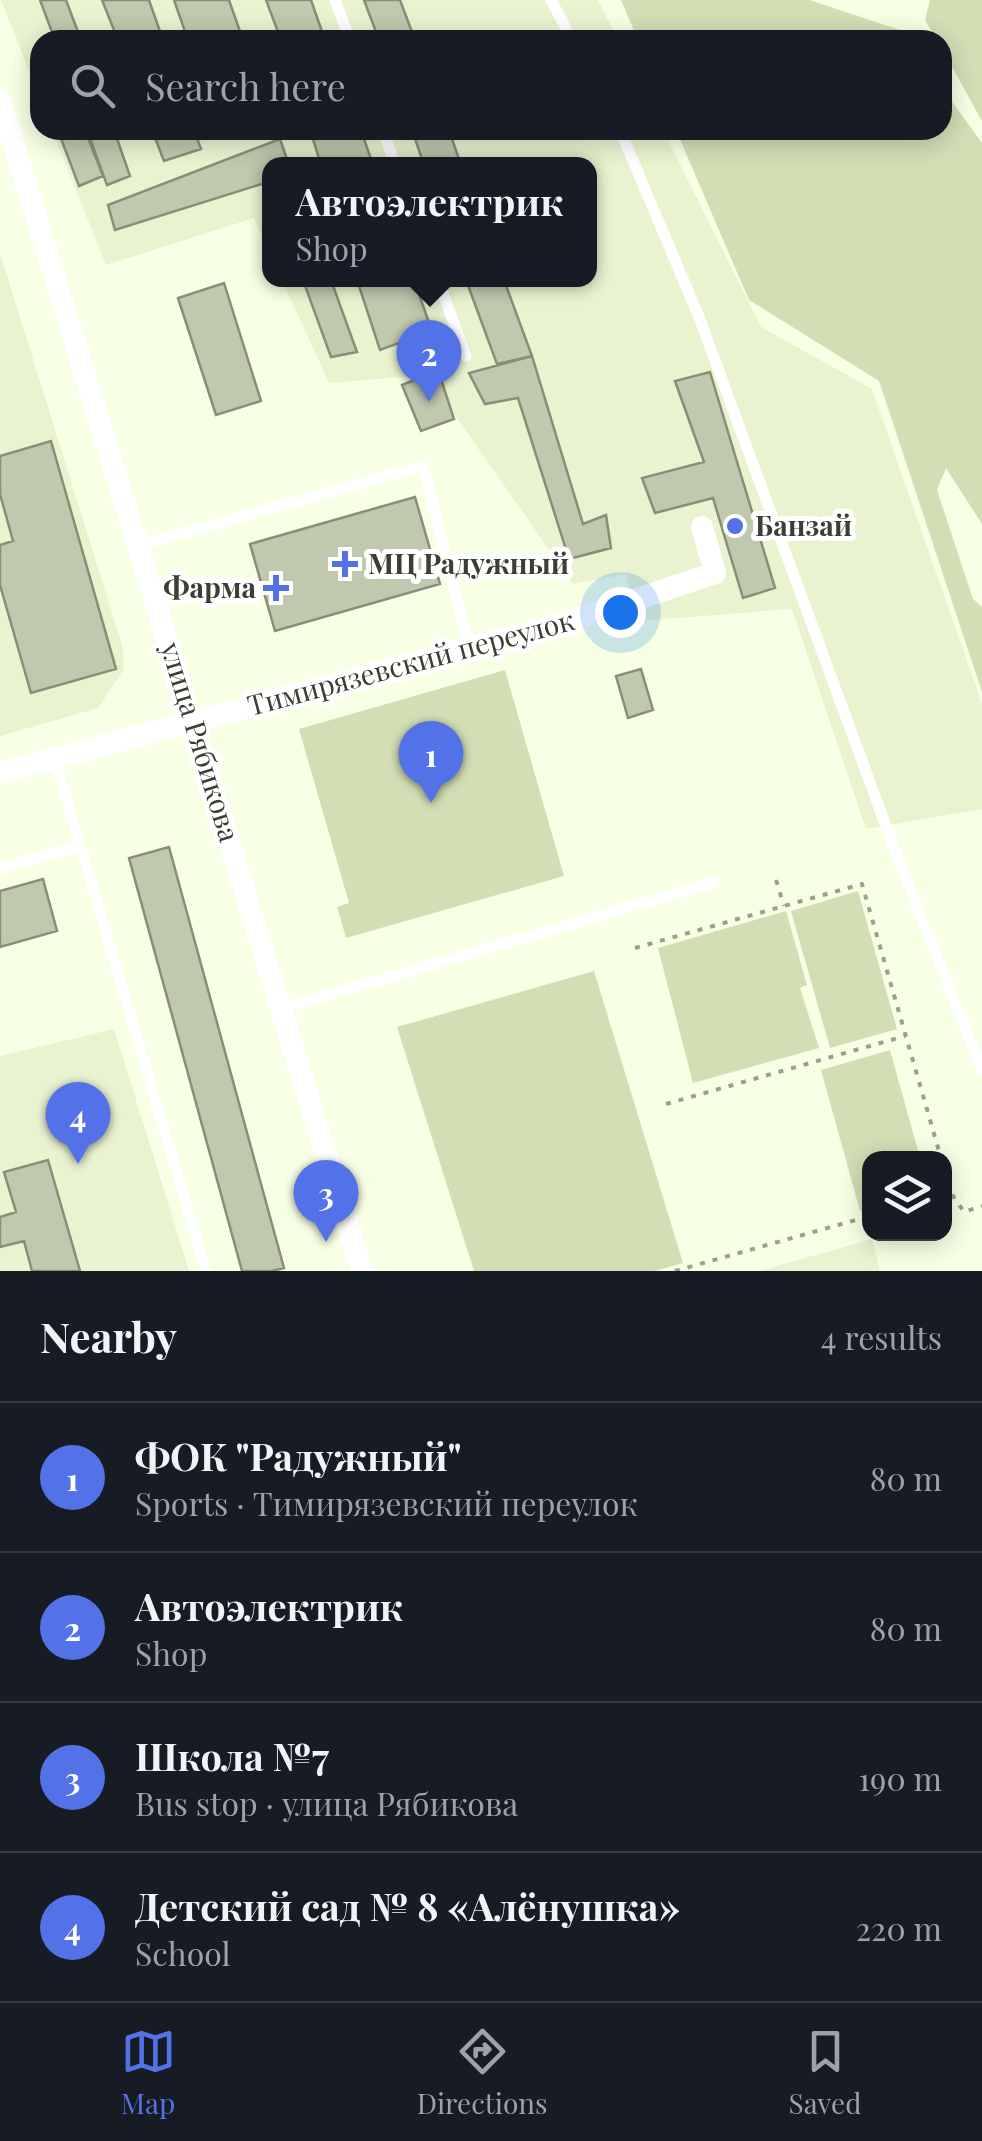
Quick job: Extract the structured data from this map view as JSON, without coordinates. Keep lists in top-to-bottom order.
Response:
{
  "streets": {
    "street": ["Тимирязевский переулок", "улица Рябикова"]
  },
  "crossings": [
    ["Тимирязевский переулок", "улица Рябикова"]
  ],
  "places": {
    "other": ["Банзай"],
    "health": ["МЦ Радужный", "Фарма"]
  },
  "page": {
    "search": "Search here",
    "popup": ["Автоэлектрик", "Shop"],
    "pins": [
      "2",
      "1",
      "4",
      "3"
    ],
    "heading": ["Nearby", "4 results"],
    "list": [
      {
        "mark": "1",
        "name": "ФОК \"Радужный\"",
        "note": "Sports · Тимирязевский переулок",
        "value": "80 m"
      },
      {
        "mark": "2",
        "name": "Автоэлектрик",
        "note": "Shop",
        "value": "80 m"
      },
      {
        "mark": "3",
        "name": "Школа №7",
        "note": "Bus stop · улица Рябикова",
        "value": "190 m"
      },
      {
        "mark": "4",
        "name": "Детский сад № 8 «Алёнушка»",
        "note": "School",
        "value": "220 m"
      }
    ],
    "nav": ["Map", "Directions", "Saved"]
  }
}
